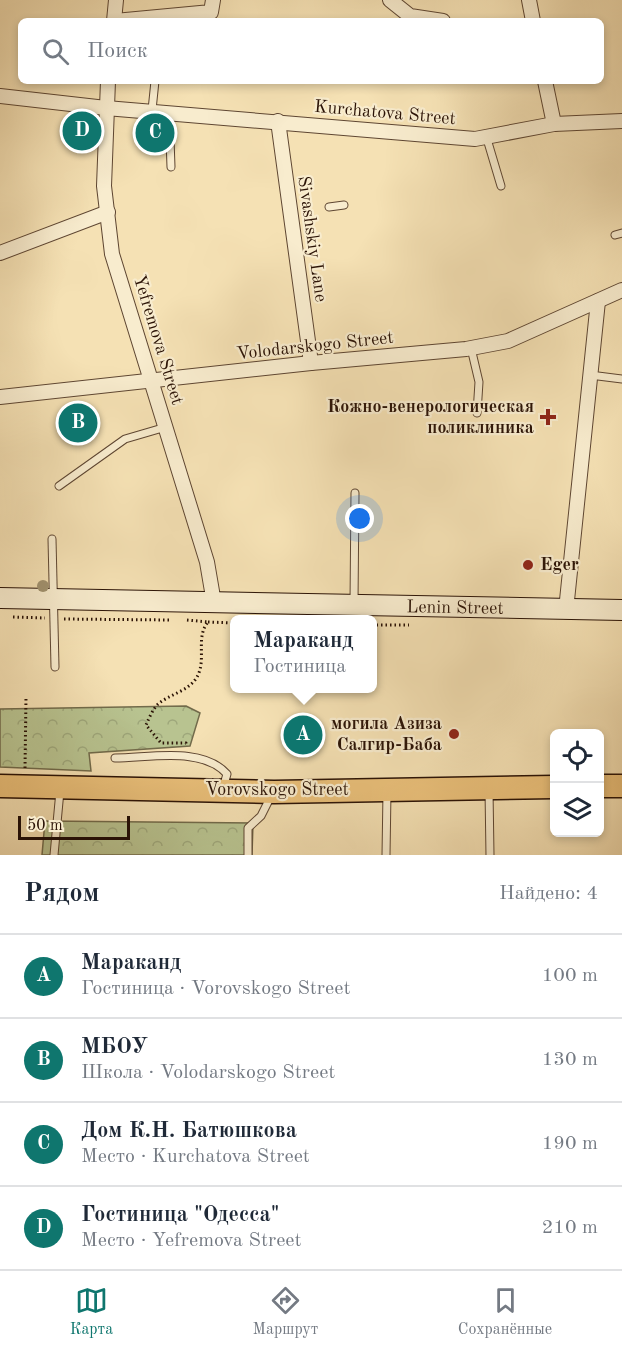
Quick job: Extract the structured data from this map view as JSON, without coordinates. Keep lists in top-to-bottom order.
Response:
{
  "streets": {
    "main road": ["Lenin Street", "Vorovskogo Street"],
    "street": [
      "Kurchatova Street",
      "Sivashskiy Lane",
      "Yefremova Street",
      "Volodarskogo Street"
    ]
  },
  "crossings": [
    ["Kurchatova Street", "Sivashskiy Lane"],
    ["Kurchatova Street", "Yefremova Street"],
    ["Sivashskiy Lane", "Volodarskogo Street"],
    ["Yefremova Street", "Volodarskogo Street"],
    ["Yefremova Street", "Lenin Street"]
  ],
  "places": {
    "health": ["Кожно-венерологическая поликлиника"],
    "other": ["Eger", "могила Азиза Салгир-Баба"]
  },
  "scale_bar": "50 m",
  "page": {
    "search": "Поиск",
    "pins": [
      "D",
      "C",
      "B",
      "A"
    ],
    "popup": ["Мараканд", "Гостиница"],
    "scale": "50 m",
    "heading": ["Рядом", "Найдено: 4"],
    "list": [
      {
        "mark": "A",
        "name": "Мараканд",
        "note": "Гостиница · Vorovskogo Street",
        "value": "100 m"
      },
      {
        "mark": "B",
        "name": "МБОУ",
        "note": "Школа · Volodarskogo Street",
        "value": "130 m"
      },
      {
        "mark": "C",
        "name": "Дом К.Н. Батюшкова",
        "note": "Место · Kurchatova Street",
        "value": "190 m"
      },
      {
        "mark": "D",
        "name": "Гостиница \"Одесса\"",
        "note": "Место · Yefremova Street",
        "value": "210 m"
      }
    ],
    "nav": ["Карта", "Маршрут", "Сохранённые"]
  }
}
